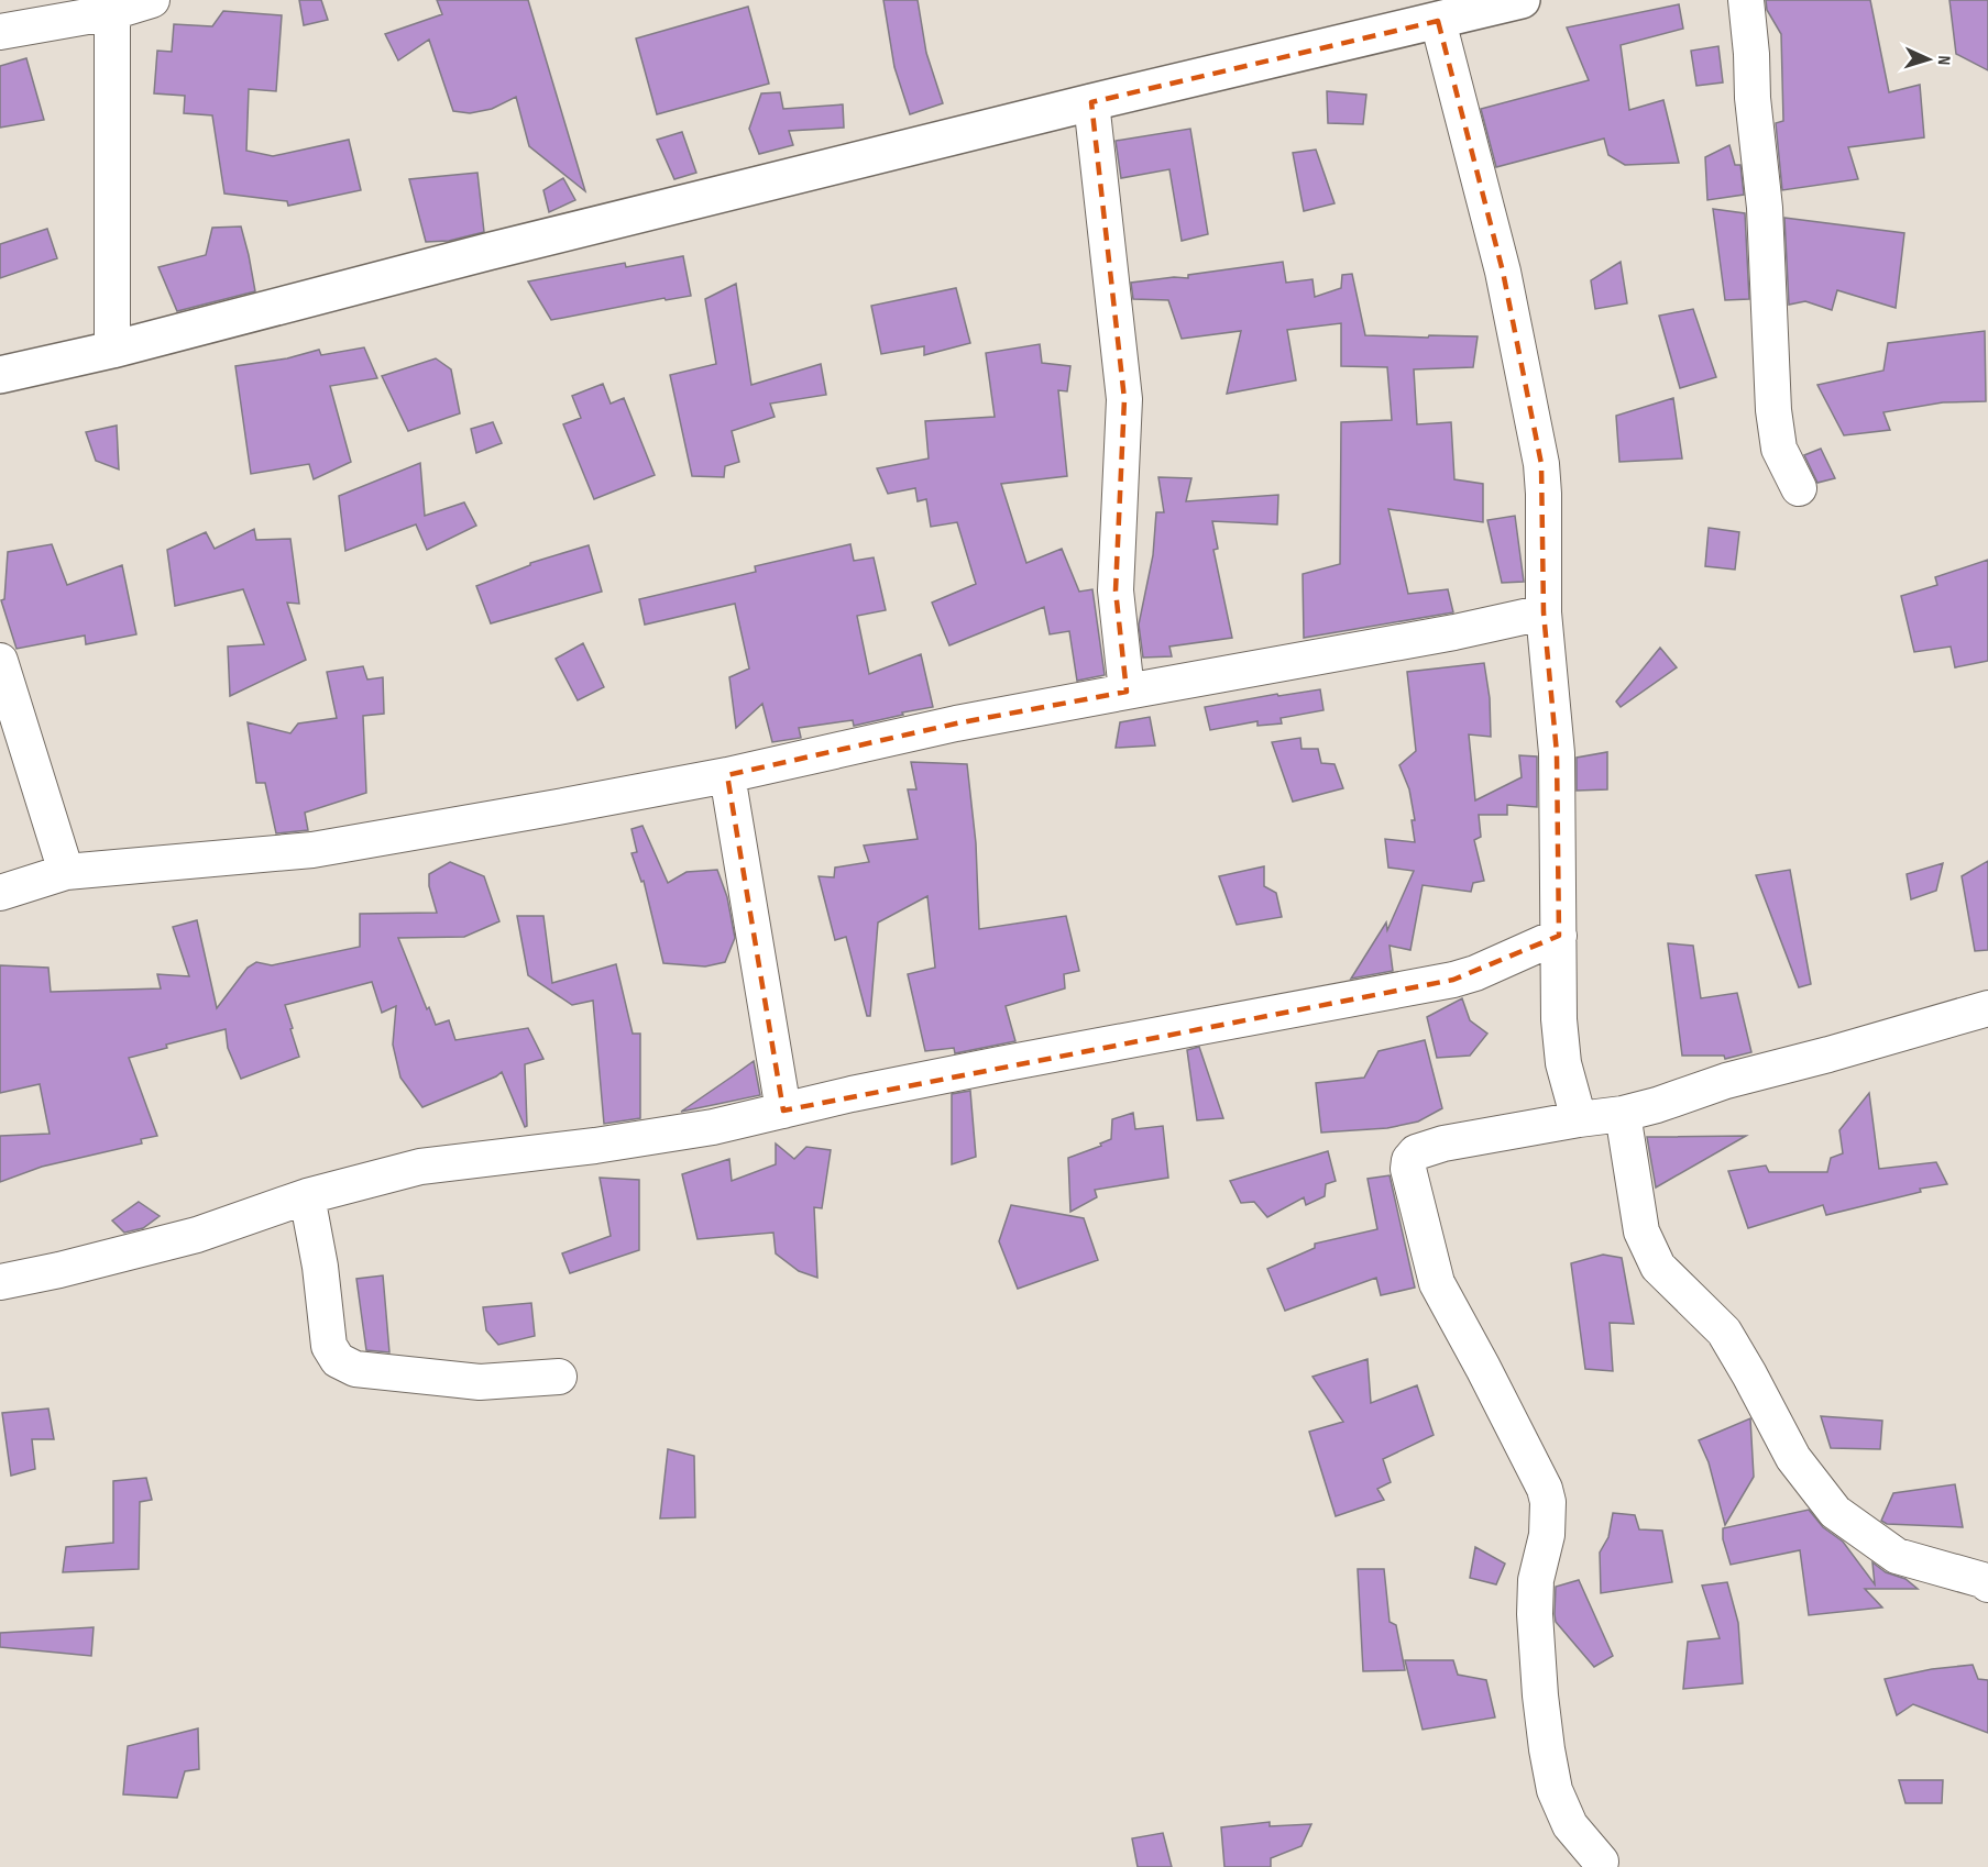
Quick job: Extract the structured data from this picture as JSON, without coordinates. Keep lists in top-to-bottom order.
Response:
{
  "north": "right"
}
